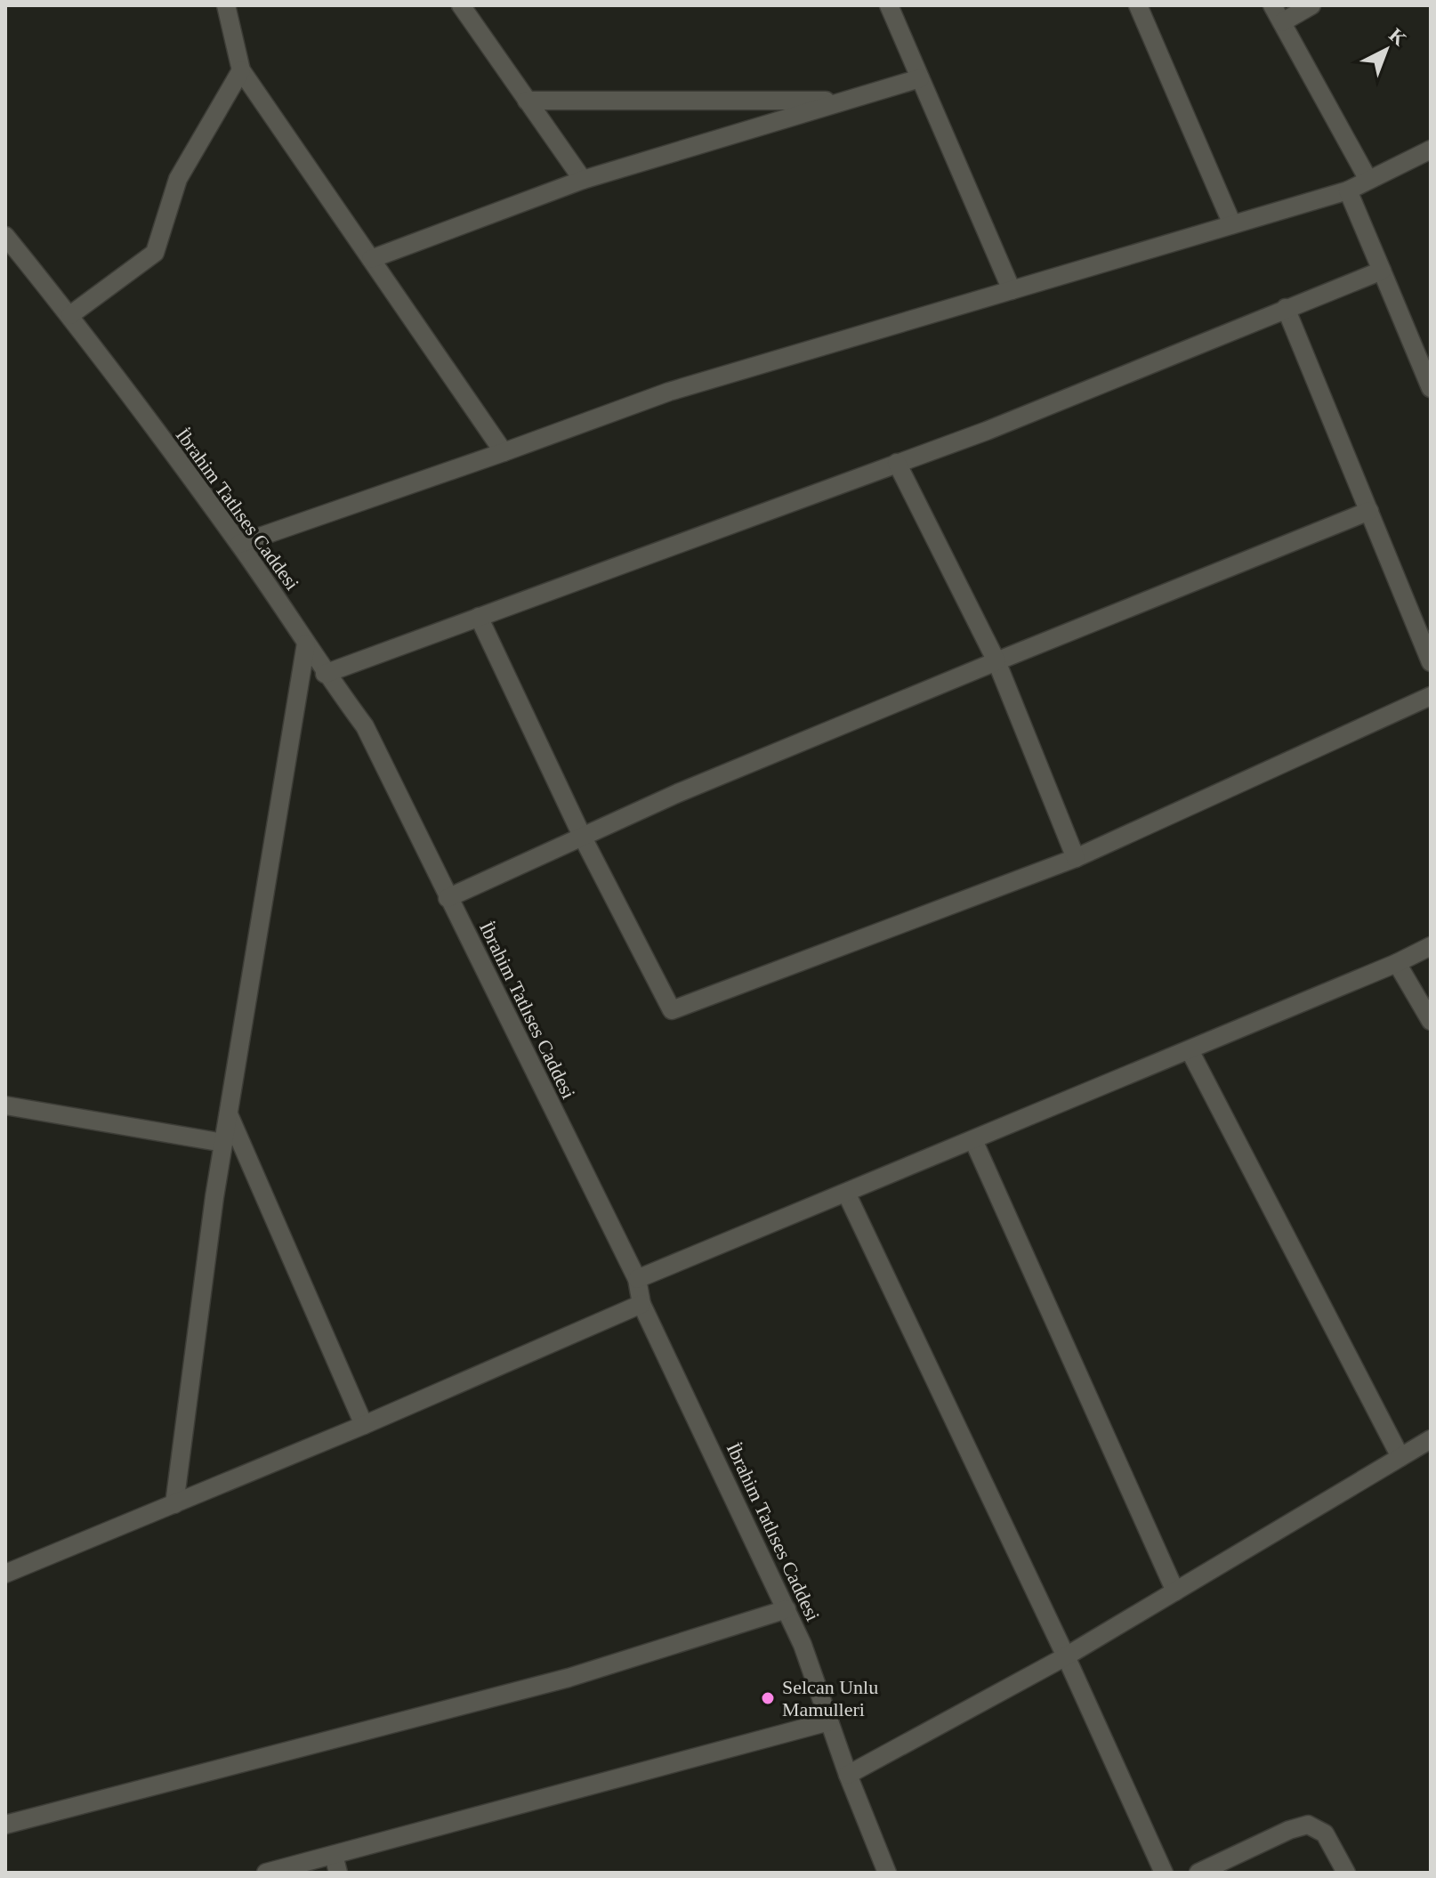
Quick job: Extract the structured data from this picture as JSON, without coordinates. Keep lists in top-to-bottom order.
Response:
{
  "streets": {
    "street": ["İbrahim Tatlıses Caddesi"]
  },
  "places": ["Selcan Unlu Mamulleri"],
  "north": "top right"
}
